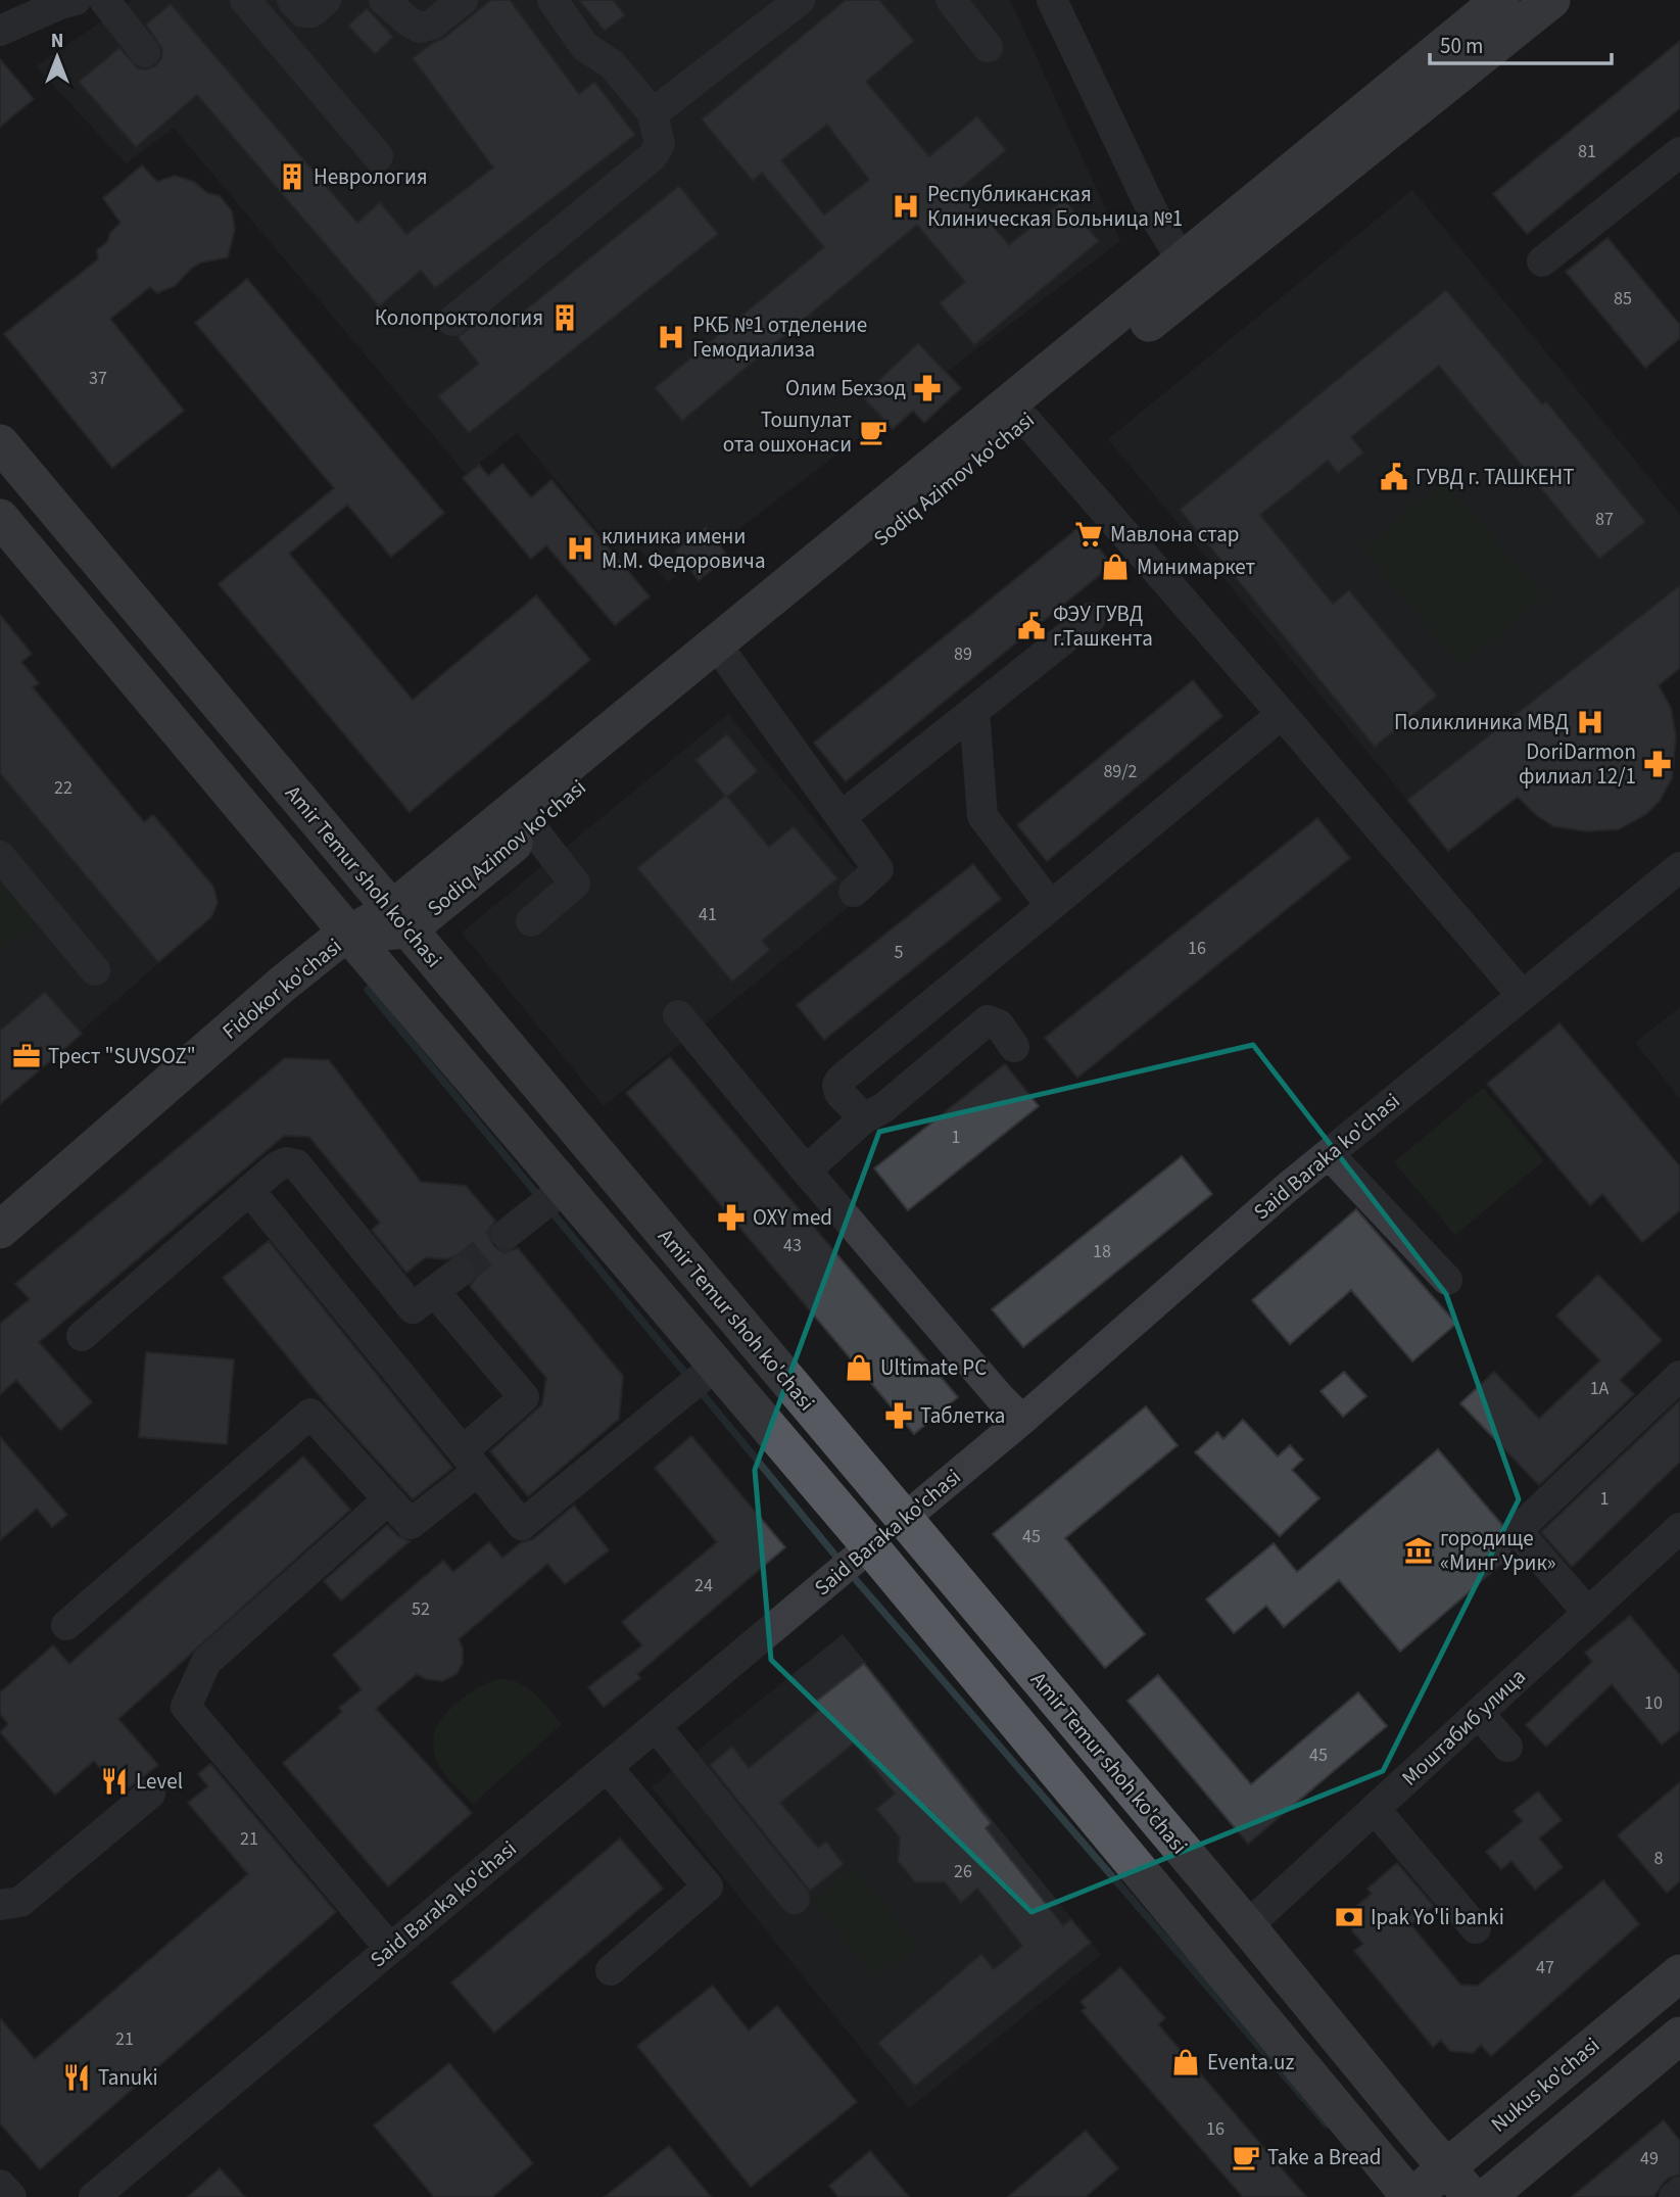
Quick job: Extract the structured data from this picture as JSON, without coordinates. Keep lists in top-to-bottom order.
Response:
{
  "streets": {
    "main road": [
      "Sodiq Azimov ko'chasi",
      "Amir Temur shoh ko'chasi",
      "Fidokor ko'chasi",
      "Said Baraka ko'chasi",
      "Nukus ko'chasi"
    ],
    "street": ["Моштабиб улица"]
  },
  "crossings": [
    ["Sodiq Azimov ko'chasi", "Amir Temur shoh ko'chasi"],
    ["Sodiq Azimov ko'chasi", "Fidokor ko'chasi"],
    ["Amir Temur shoh ko'chasi", "Fidokor ko'chasi"],
    ["Amir Temur shoh ko'chasi", "Said Baraka ko'chasi"],
    ["Amir Temur shoh ko'chasi", "Моштабиб улица"],
    ["Amir Temur shoh ko'chasi", "Nukus ko'chasi"]
  ],
  "places": {
    "building": ["Неврология", "Колопроктология"],
    "hospital": [
      "Республиканская Клиническая Больница №1",
      "РКБ №1 отделение Гемодиализа",
      "клиника имени М.М. Федоровича",
      "Поликлиника МВД"
    ],
    "pharmacy": [
      "Олим Бехзод",
      "DoriDarmon филиал 12/1",
      "OXY med",
      "Таблетка"
    ],
    "cafe": ["Тошпулат ота ошхонаси", "Take a Bread"],
    "public building": ["ГУВД г. ТАШКЕНТ", "ФЭУ ГУВД г.Ташкента"],
    "supermarket": ["Мавлона стар"],
    "shop": ["Минимаркет", "Ultimate PC", "Eventa.uz"],
    "office": ["Трест \"SUVSOZ\""],
    "museum": ["городище «Минг Урик»"],
    "restaurant": ["Level", "Tanuki"],
    "bank": ["Ipak Yo'li banki"]
  },
  "house_numbers": [
    "81",
    "85",
    "37",
    "87",
    "89",
    "89/2",
    "22",
    "41",
    "16",
    "5",
    "1",
    "43",
    "18",
    "1A",
    "1",
    "45",
    "24",
    "52",
    "10",
    "45",
    "21",
    "8",
    "26",
    "47",
    "21",
    "16",
    "49"
  ],
  "scale_bar": "50 m",
  "north": "top"
}
